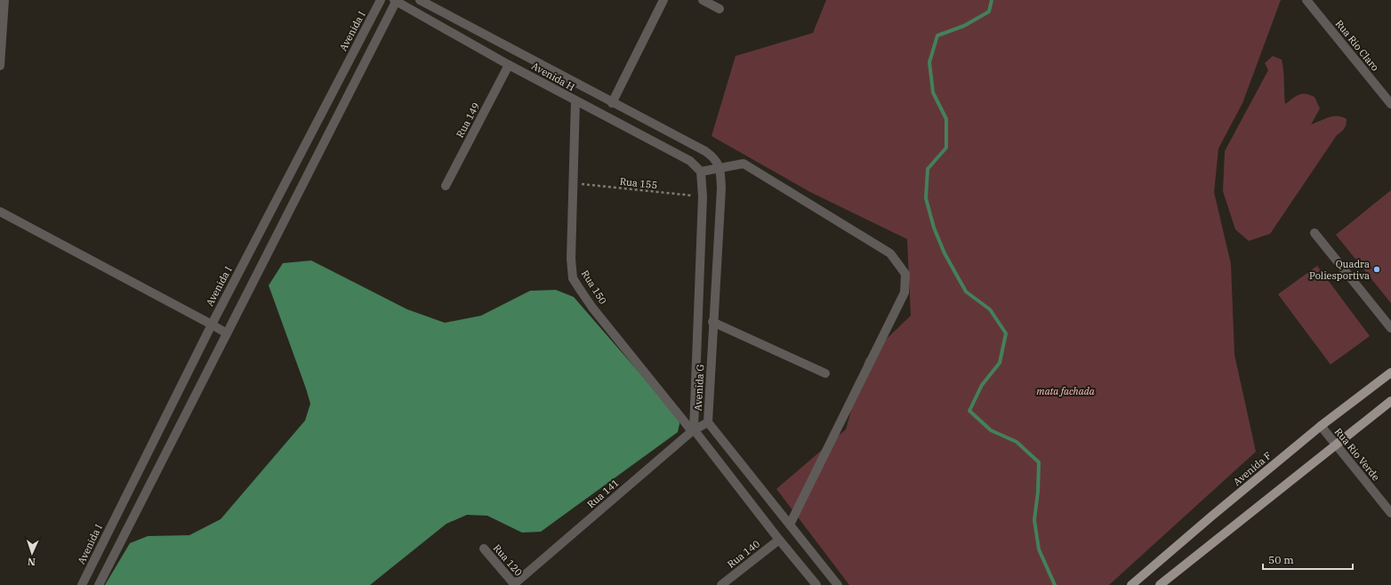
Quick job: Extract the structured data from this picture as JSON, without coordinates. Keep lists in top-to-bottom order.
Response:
{
  "streets": {
    "main road": ["Avenida F"],
    "street": [
      "Avenida I",
      "Rua Rio Claro",
      "Avenida H",
      "Rua 149",
      "Rua 150",
      "Avenida G",
      "Rua Rio Verde",
      "Rua 141",
      "Rua 140",
      "Rua 120"
    ],
    "path": ["Rua 155"]
  },
  "crossings": [
    ["Avenida H", "Rua 149"],
    ["Avenida H", "Rua 150"],
    ["Avenida H", "Avenida G"],
    ["Rua 155", "Rua 150"],
    ["Rua 155", "Avenida G"],
    ["Rua 150", "Avenida G"],
    ["Rua 150", "Rua 141"],
    ["Avenida G", "Rua 141"],
    ["Rua Rio Verde", "Avenida F"],
    ["Rua 141", "Rua 120"]
  ],
  "parks": ["mata fachada"],
  "places": ["Quadra Poliesportiva"],
  "scale_bar": "50 m",
  "north": "bottom"
}
